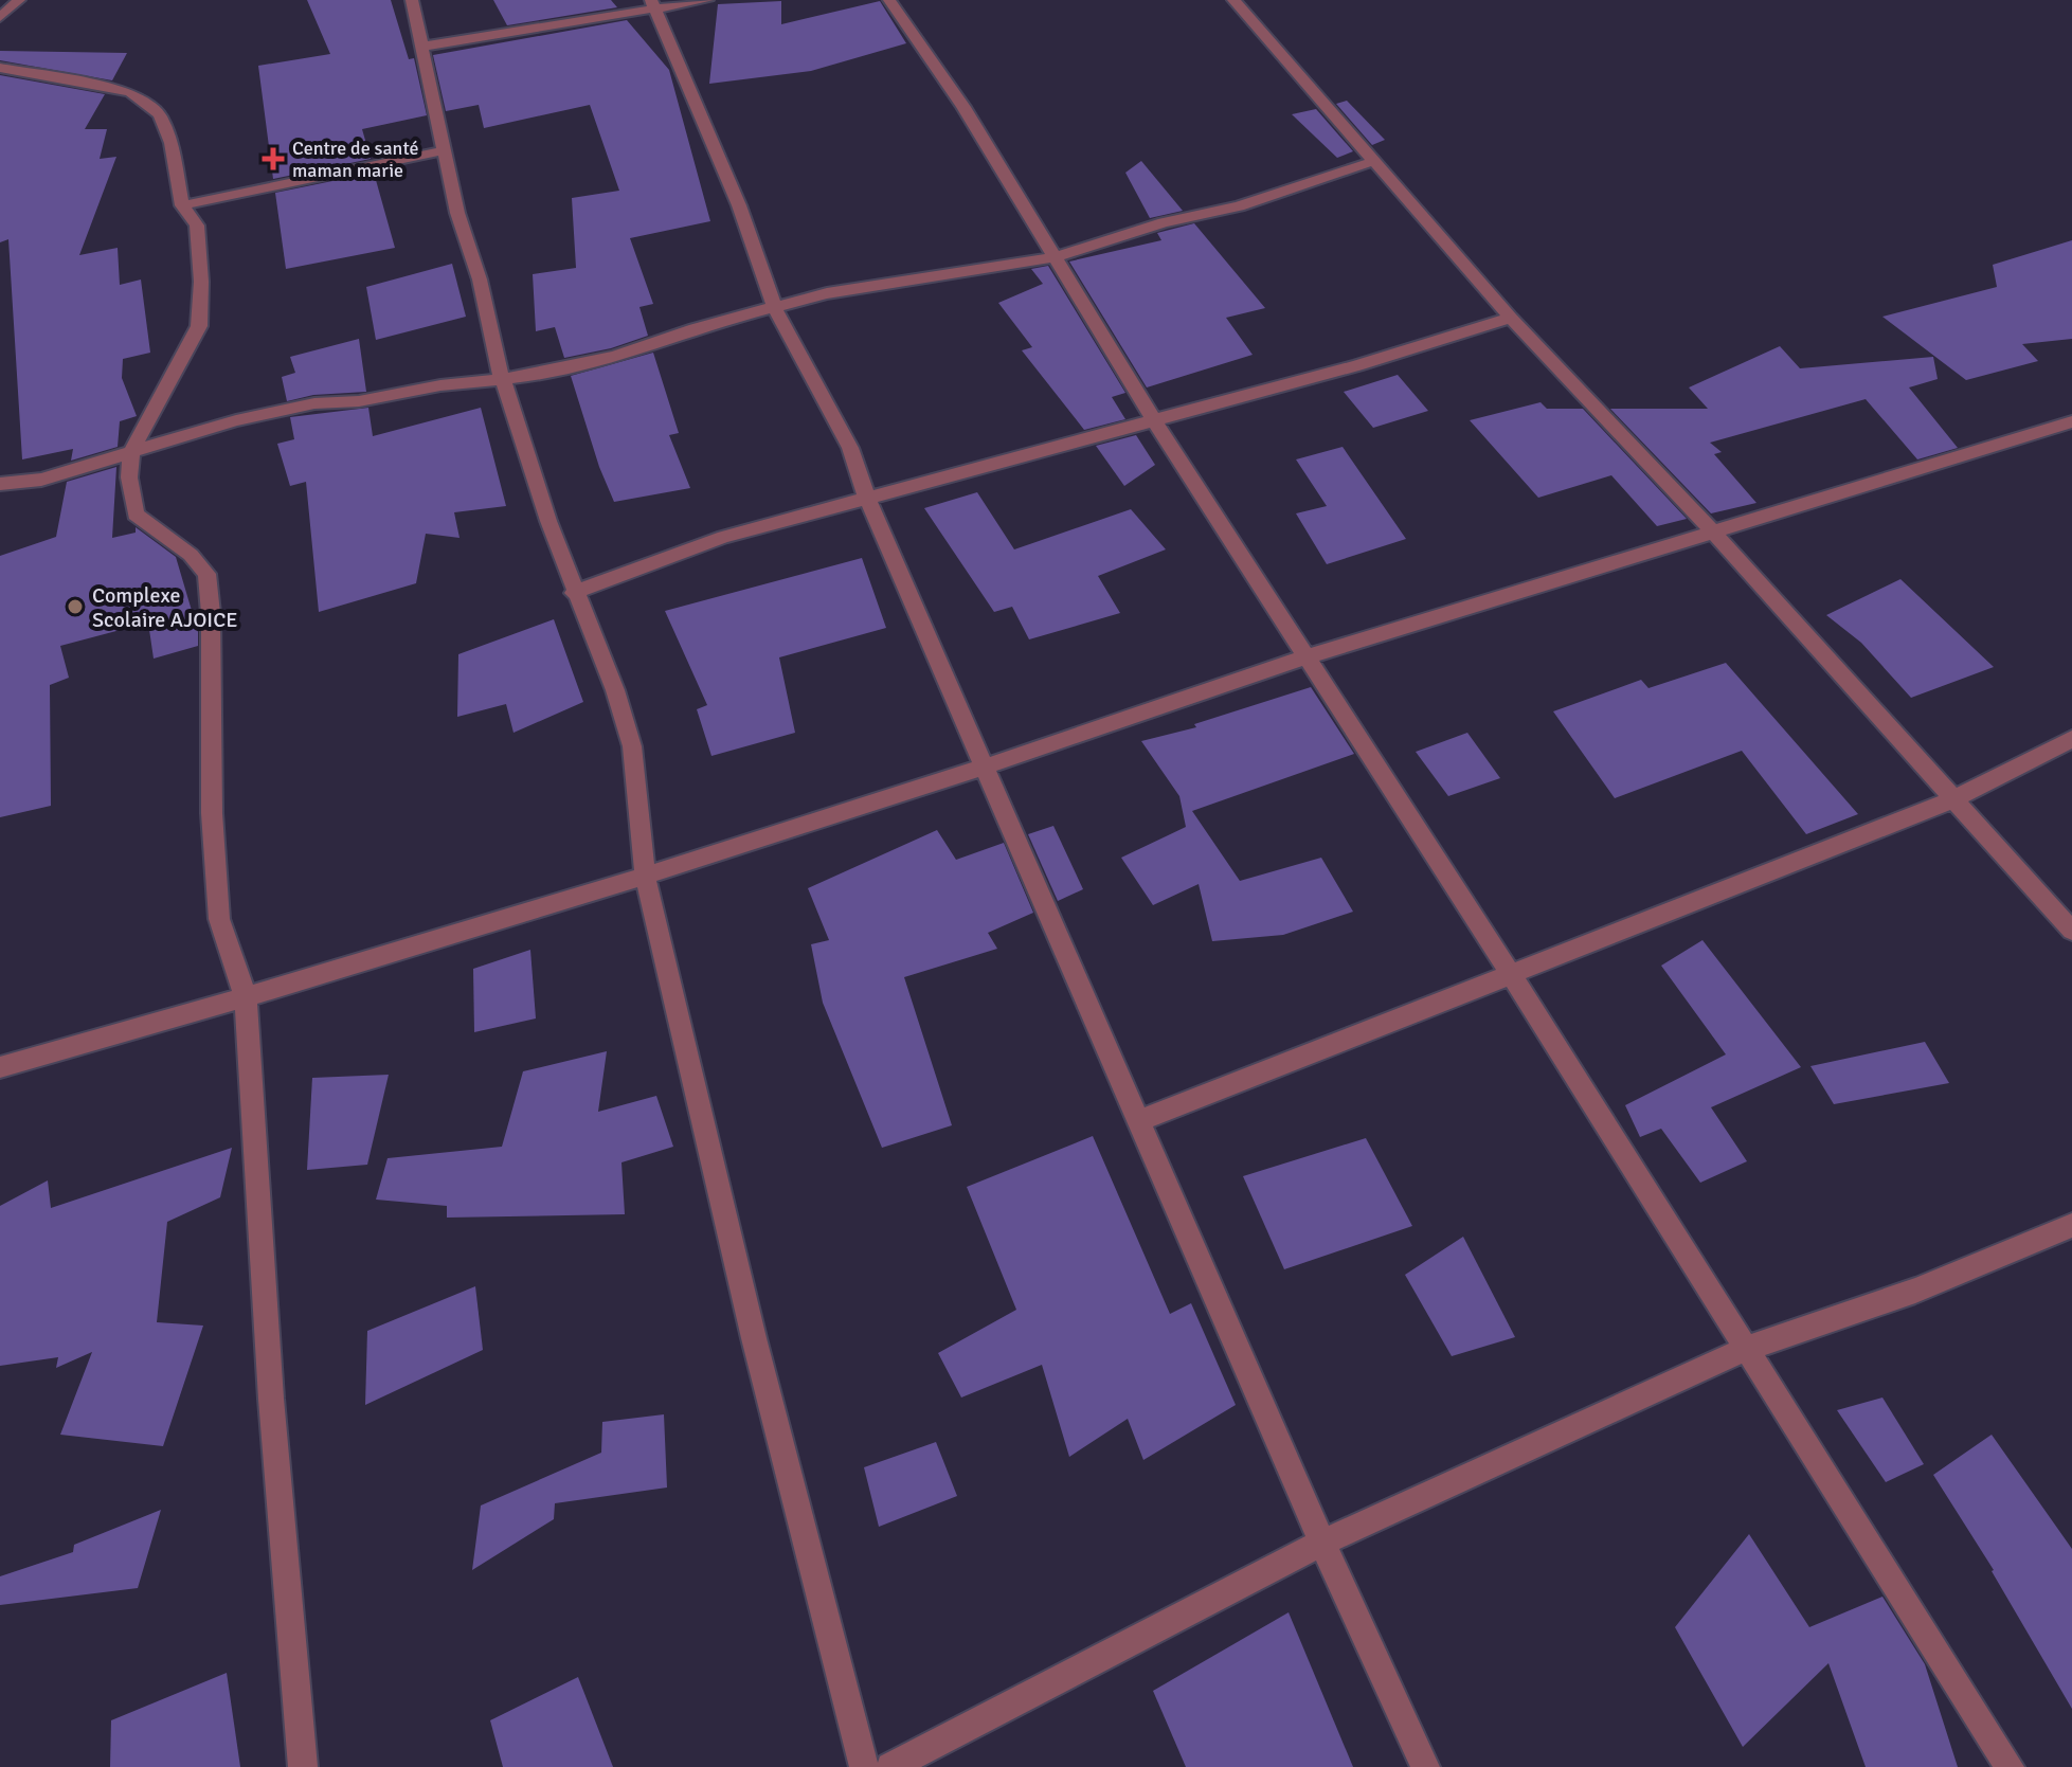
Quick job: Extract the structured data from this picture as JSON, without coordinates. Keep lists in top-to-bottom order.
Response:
{
  "places": {
    "health": ["Centre de santé maman marie"],
    "other": ["Complexe Scolaire AJOICE"]
  }
}
